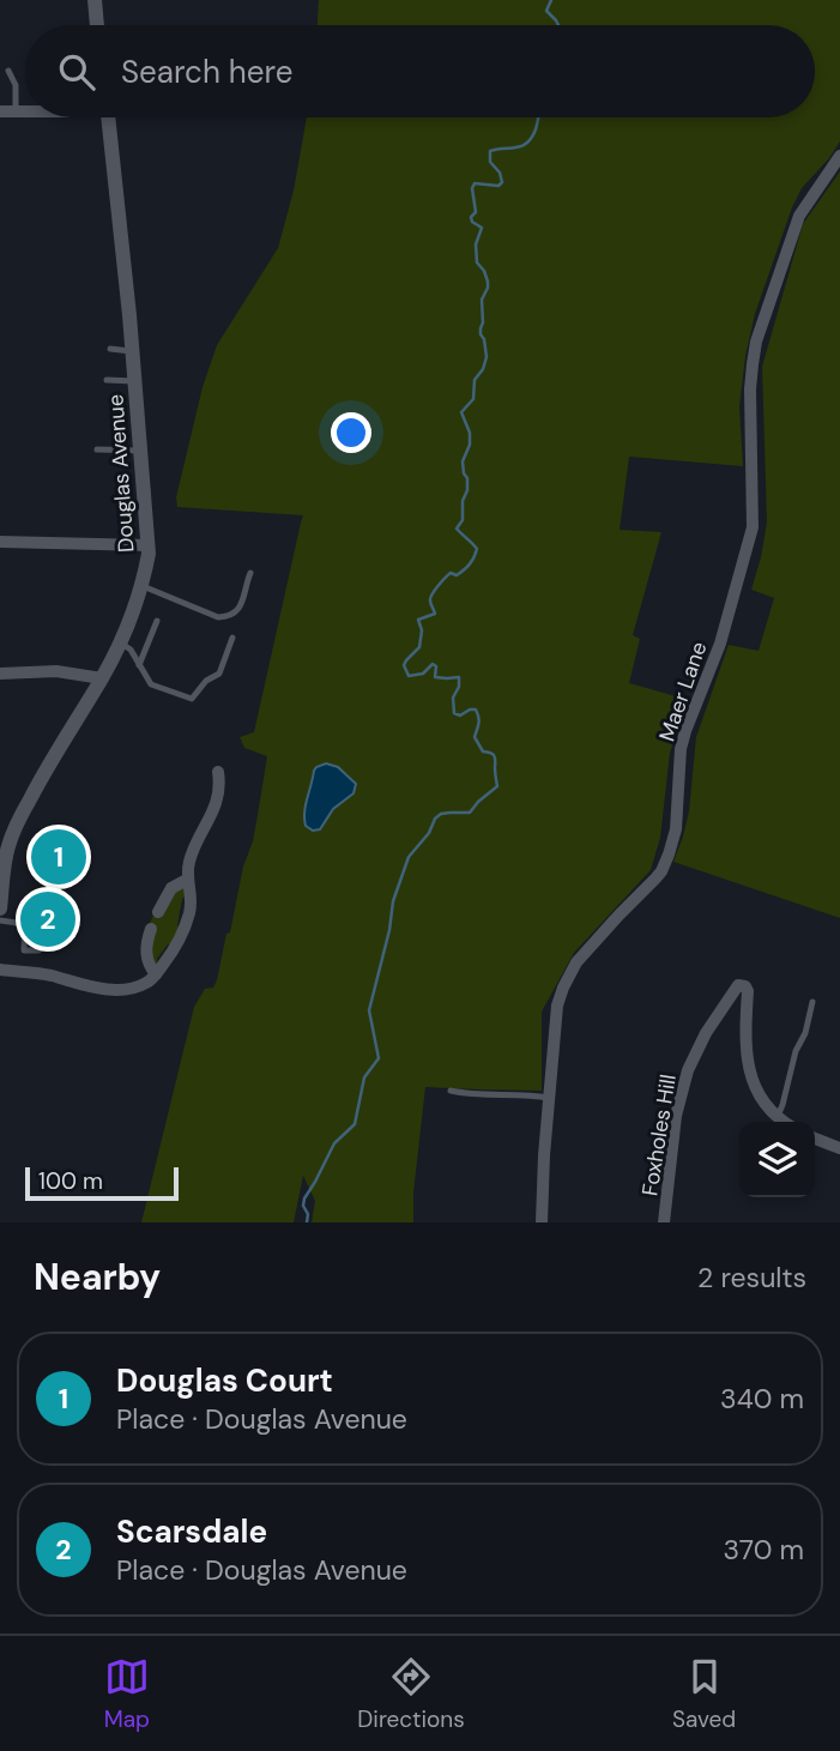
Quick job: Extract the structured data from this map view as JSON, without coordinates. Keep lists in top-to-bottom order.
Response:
{
  "streets": {
    "street": ["Douglas Avenue", "Maer Lane", "Foxholes Hill"]
  },
  "scale_bar": "100 m",
  "page": {
    "search": "Search here",
    "pins": ["1", "2"],
    "scale": "100 m",
    "heading": ["Nearby", "2 results"],
    "list": [
      {
        "mark": "1",
        "name": "Douglas Court",
        "note": "Place · Douglas Avenue",
        "value": "340 m"
      },
      {
        "mark": "2",
        "name": "Scarsdale",
        "note": "Place · Douglas Avenue",
        "value": "370 m"
      }
    ],
    "nav": ["Map", "Directions", "Saved"]
  }
}
